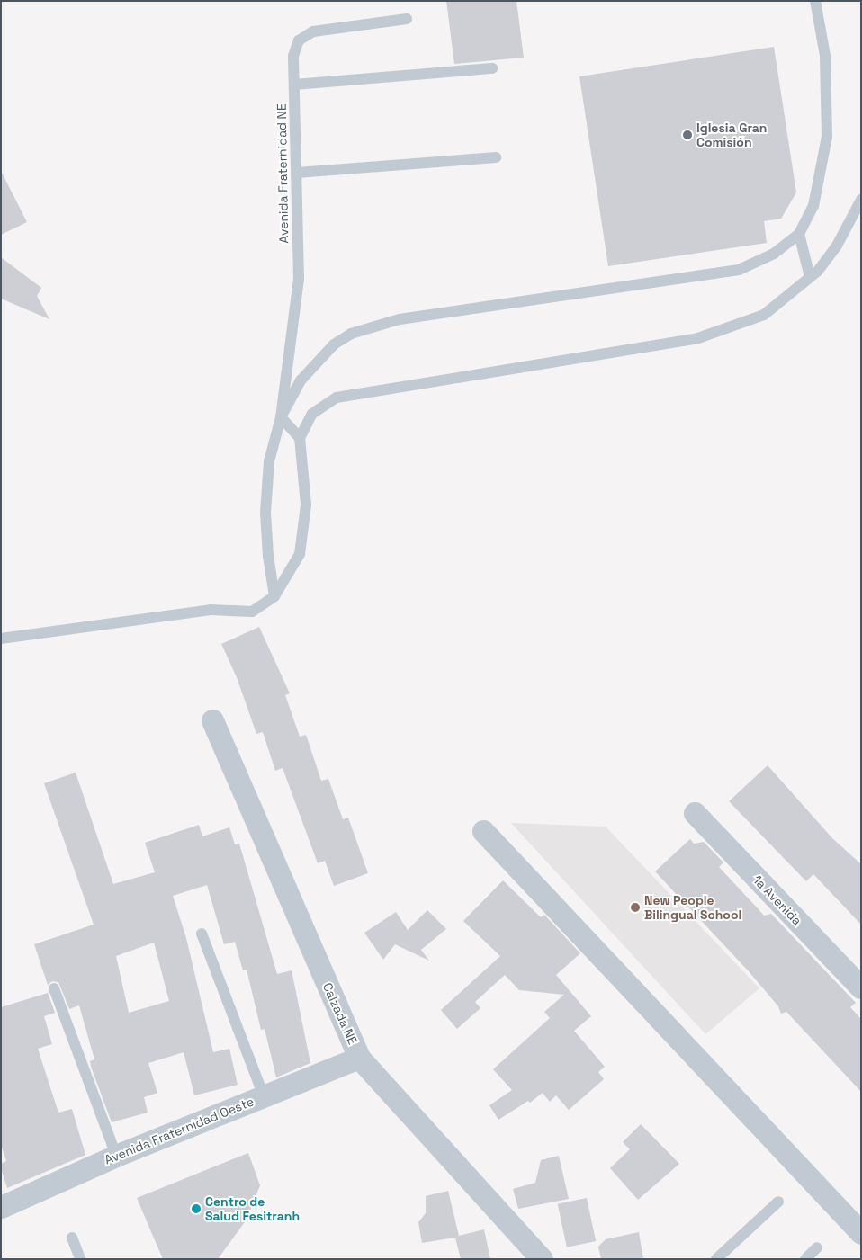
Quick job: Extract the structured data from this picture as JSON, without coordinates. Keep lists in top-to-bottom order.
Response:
{
  "streets": {
    "street": ["1a Avenida", "Calzada NE", "Avenida Fraternidad Oeste"],
    "lane": ["Avenida Fraternidad NE"]
  },
  "crossings": [
    ["Calzada NE", "Avenida Fraternidad Oeste"]
  ],
  "places": ["Iglesia Gran Comisión", "New People Bilingual School", "Centro de Salud Fesitranh"]
}
